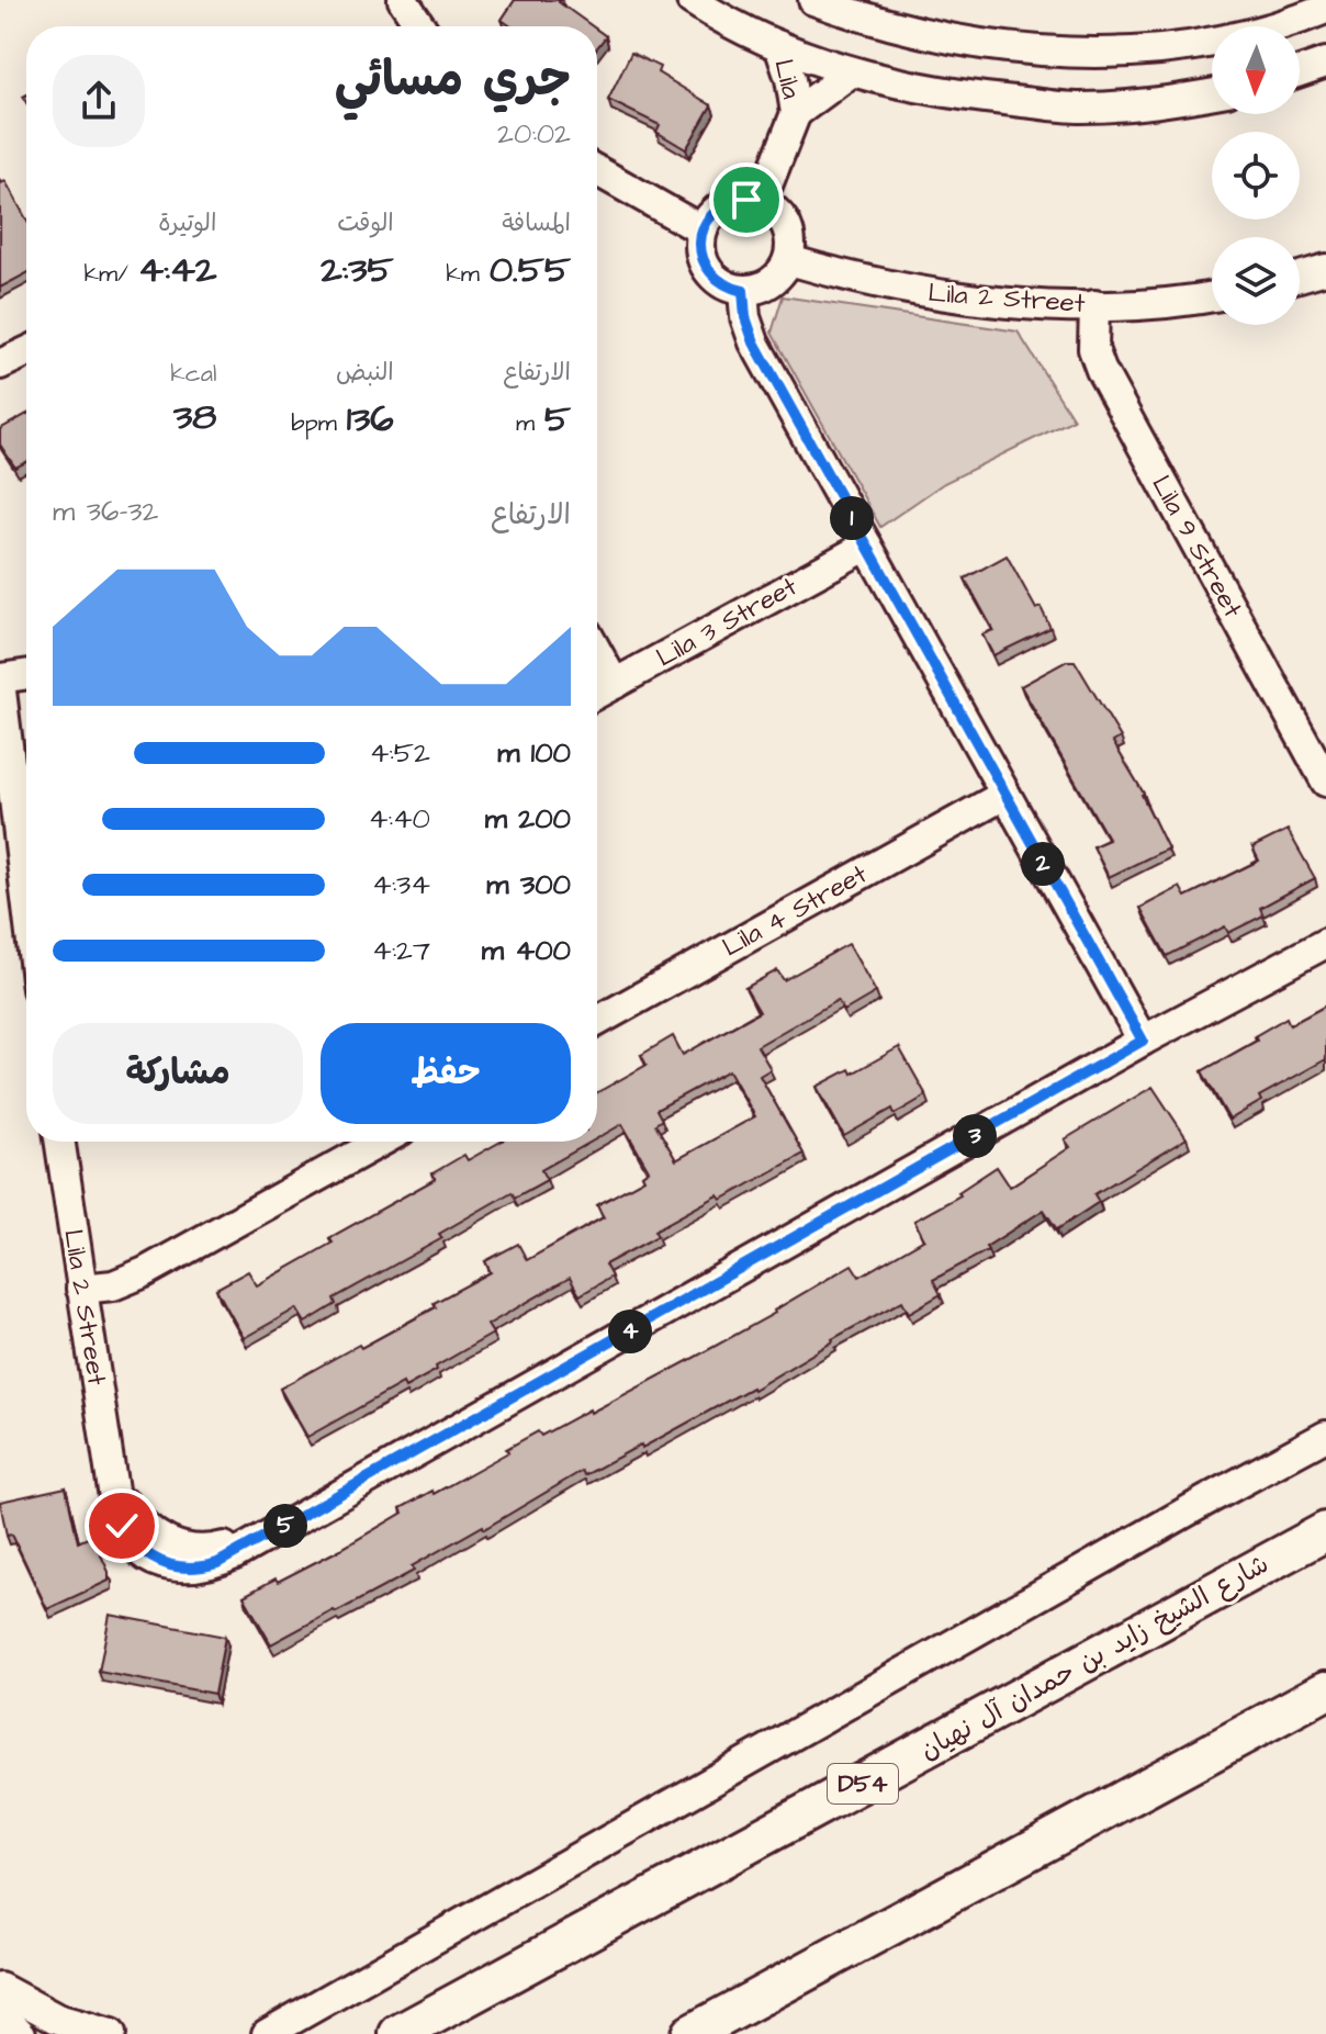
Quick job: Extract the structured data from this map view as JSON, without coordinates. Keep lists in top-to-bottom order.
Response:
{
  "streets": {
    "main road": ["شارع الشيخ زايد بن حمدان آل نهيان", "D54"],
    "street": [
      "Lila",
      "Lila 2 Street",
      "Lila 9 Street",
      "Lila 3 Street",
      "Lila 4 Street"
    ]
  },
  "crossings": [
    ["Lila", "Lila 2 Street"],
    ["Lila 2 Street", "Lila 9 Street"]
  ],
  "north": "bottom",
  "page": {
    "heading": ["جري مسائي", "20:02"],
    "stats": [
      ["المسافة", "0.55 km"],
      ["الوقت", "2:35"],
      ["الوتيرة", "4:42 /km"],
      ["الارتفاع", "5 m"],
      ["النبض", "136 bpm"],
      ["kcal", "38"]
    ],
    "chart": ["الارتفاع", "32–36 m"],
    "pins": [
      "1",
      "2",
      "3",
      "4",
      "5"
    ],
    "list": [
      {
        "name": "100 m",
        "note": "4:52"
      },
      {
        "name": "200 m",
        "note": "4:40"
      },
      {
        "name": "300 m",
        "note": "4:34"
      },
      {
        "name": "400 m",
        "note": "4:27"
      }
    ],
    "buttons": ["حفظ", "مشاركة"]
  }
}
